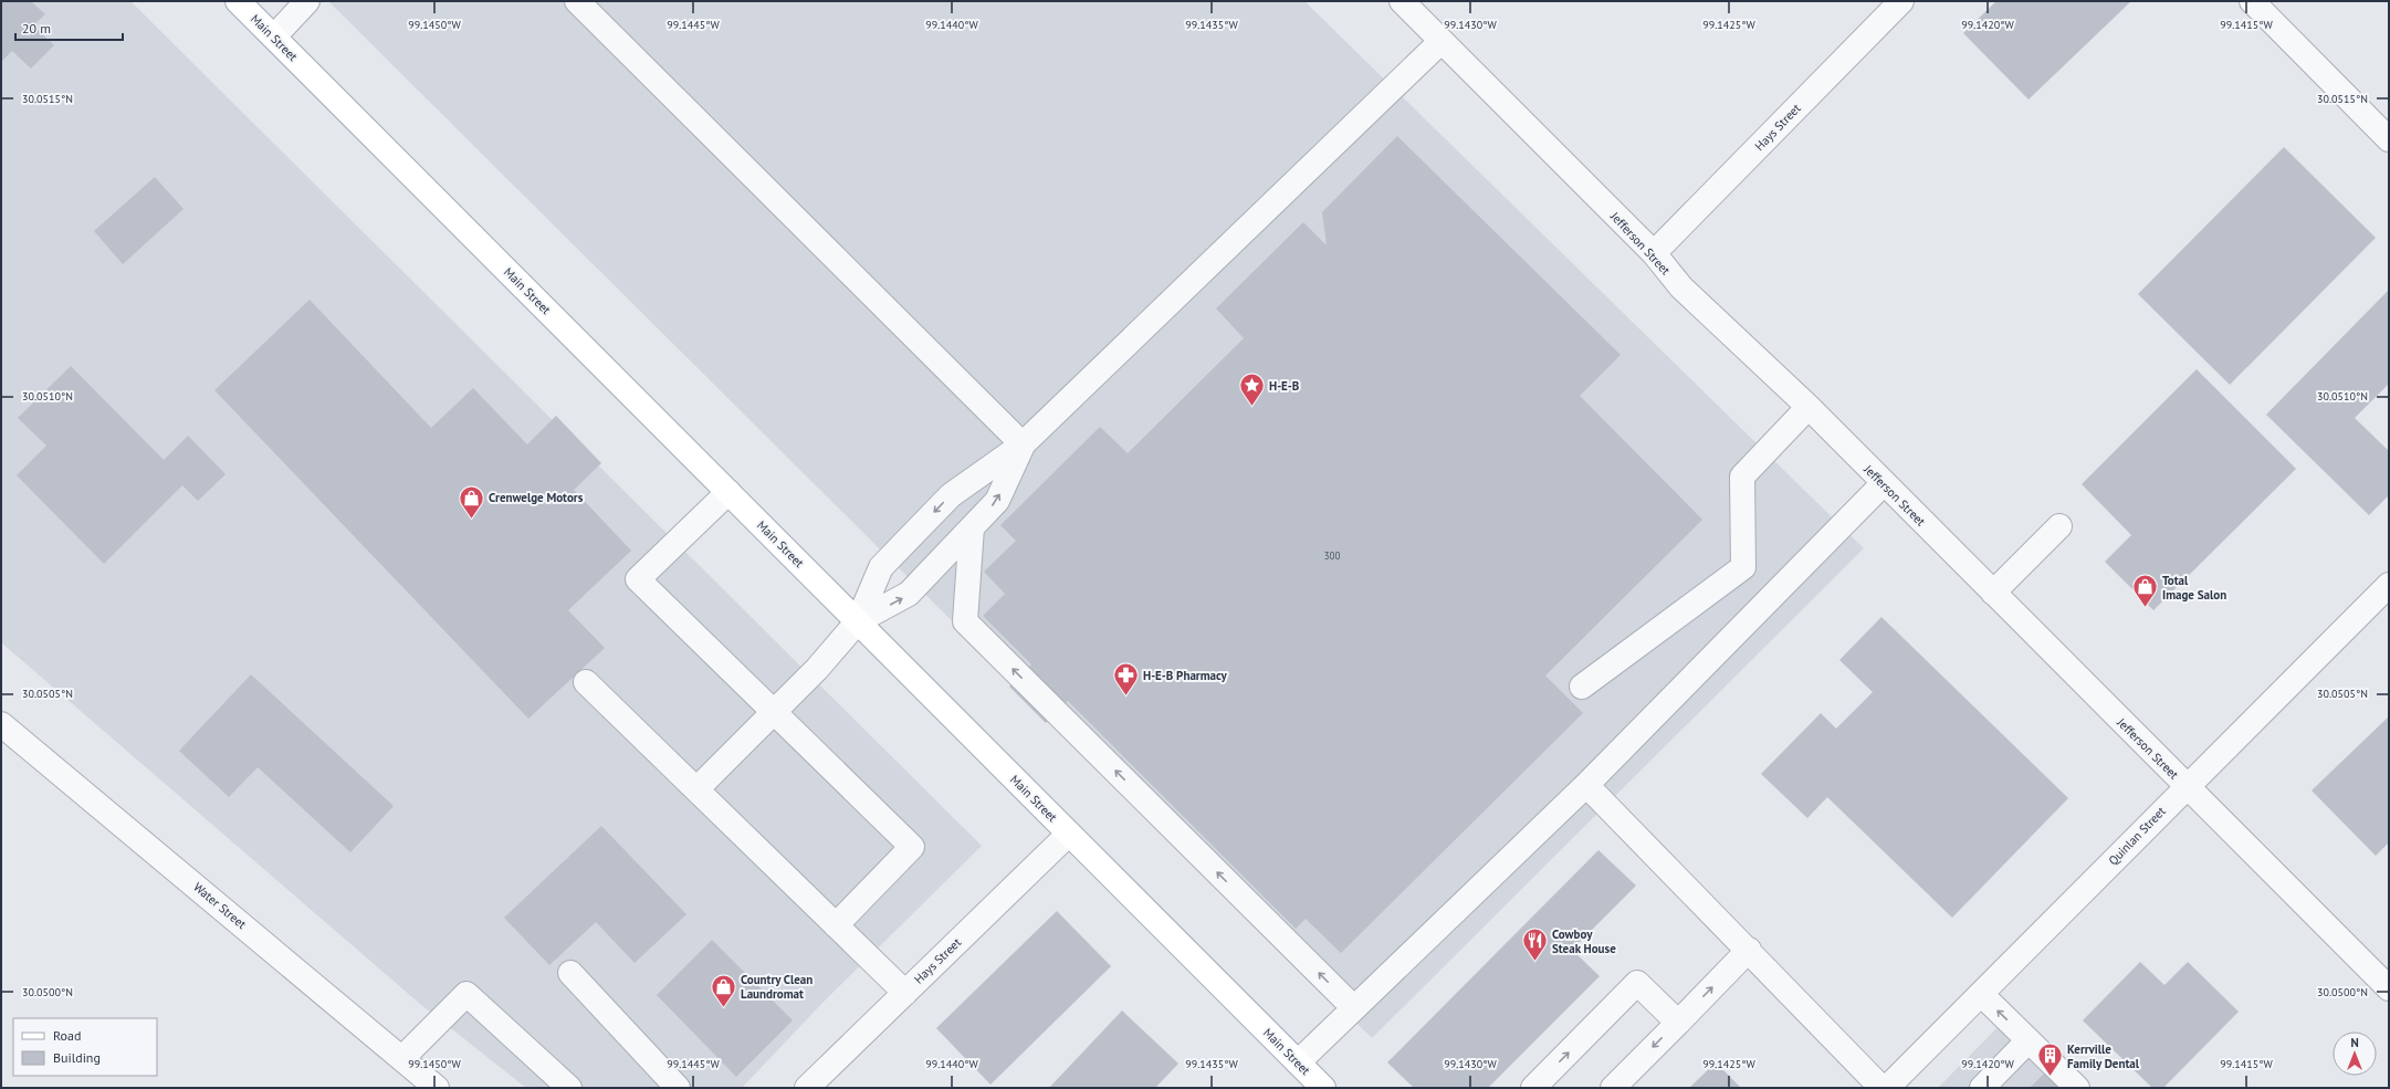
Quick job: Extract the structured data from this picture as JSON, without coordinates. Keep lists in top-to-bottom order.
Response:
{
  "streets": {
    "main road": ["Main Street"],
    "street": [
      "Hays Street",
      "Jefferson Street",
      "Quinlan Street",
      "Water Street"
    ]
  },
  "crossings": [
    ["Main Street", "Hays Street"],
    ["Hays Street", "Jefferson Street"],
    ["Jefferson Street", "Quinlan Street"]
  ],
  "places": {
    "place": ["H-E-B"],
    "shop": ["Crenwelge Motors", "Total Image Salon", "Country Clean Laundromat"],
    "pharmacy": ["H-E-B Pharmacy"],
    "restaurant": ["Cowboy Steak House"],
    "building": ["Kerrville Family Dental"]
  },
  "house_numbers": ["300"],
  "legend": ["Road", "Building"],
  "scale_bar": "20 m",
  "north": "top",
  "coordinates": [
    "99.1450°W",
    "99.1445°W",
    "99.1440°W",
    "99.1435°W",
    "99.1430°W",
    "99.1425°W",
    "99.1420°W",
    "99.1415°W",
    "30.0515°N",
    "30.0510°N",
    "30.0505°N",
    "30.0500°N"
  ]
}
